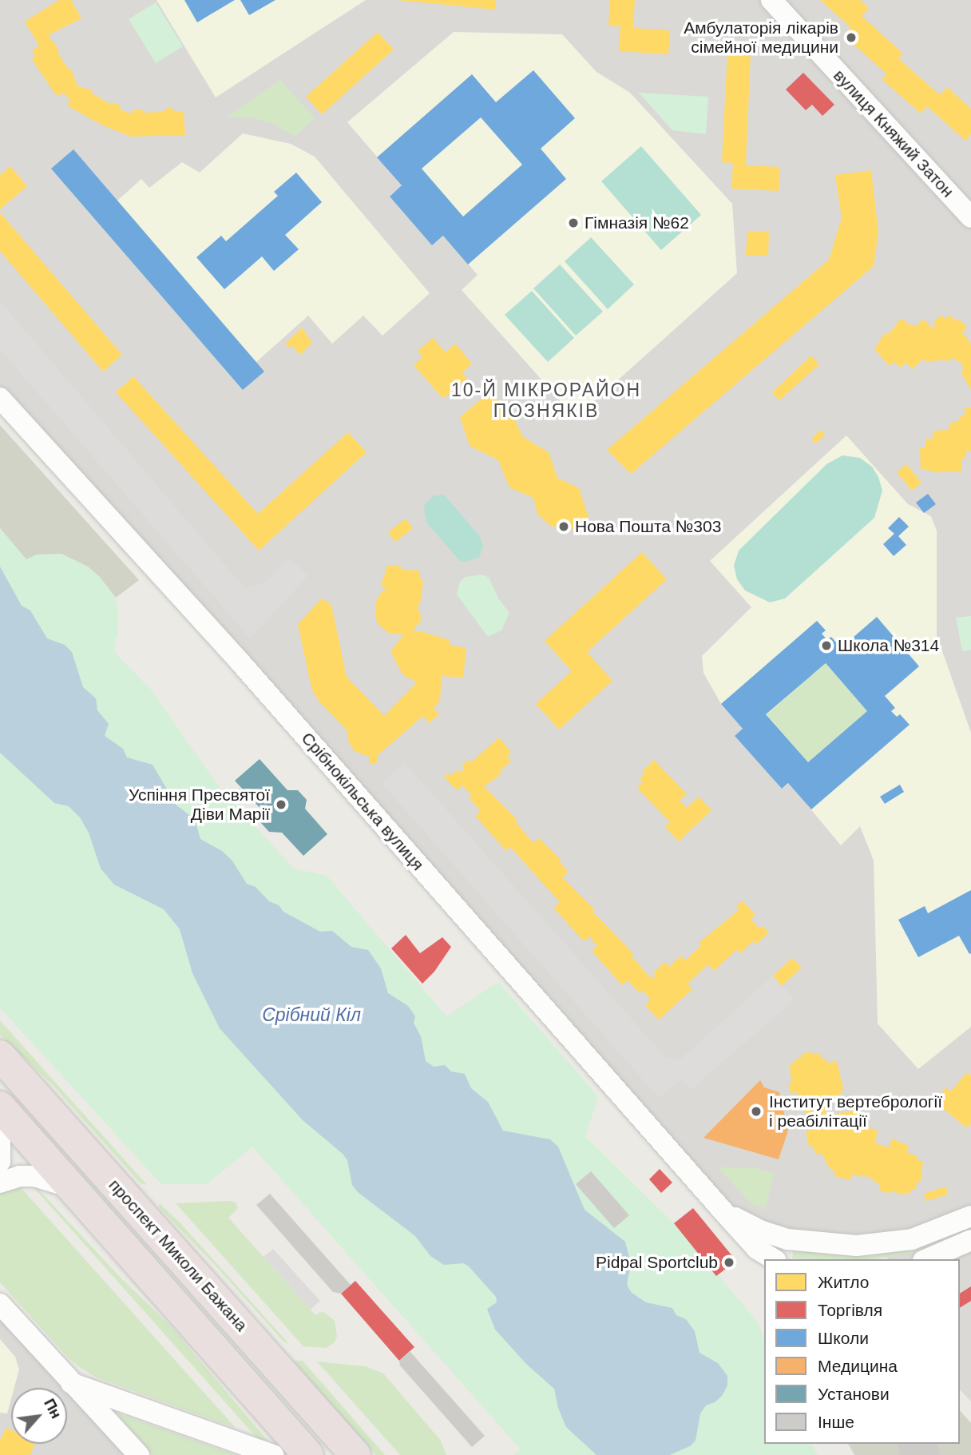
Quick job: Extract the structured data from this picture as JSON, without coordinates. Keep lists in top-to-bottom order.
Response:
{
  "streets": {
    "highway": ["проспект Миколи Бажана"],
    "street": ["вулиця Княжий Затон", "Срібнокільська вулиця"]
  },
  "districts": ["10-Й МІКРОРАЙОН ПОЗНЯКІВ"],
  "water": ["Срібний Кіл"],
  "places": [
    "Амбулаторія лікарів сімейної медицини",
    "Гімназія №62",
    "Нова Пошта №303",
    "Школа №314",
    "Успіння Пресвятої Діви Марії",
    "Інститут вертебрології і реабілітації",
    "Pidpal Sportclub"
  ],
  "legend": [
    "Житло",
    "Торгівля",
    "Школи",
    "Медицина",
    "Установи",
    "Інше"
  ],
  "north": "top right"
}
